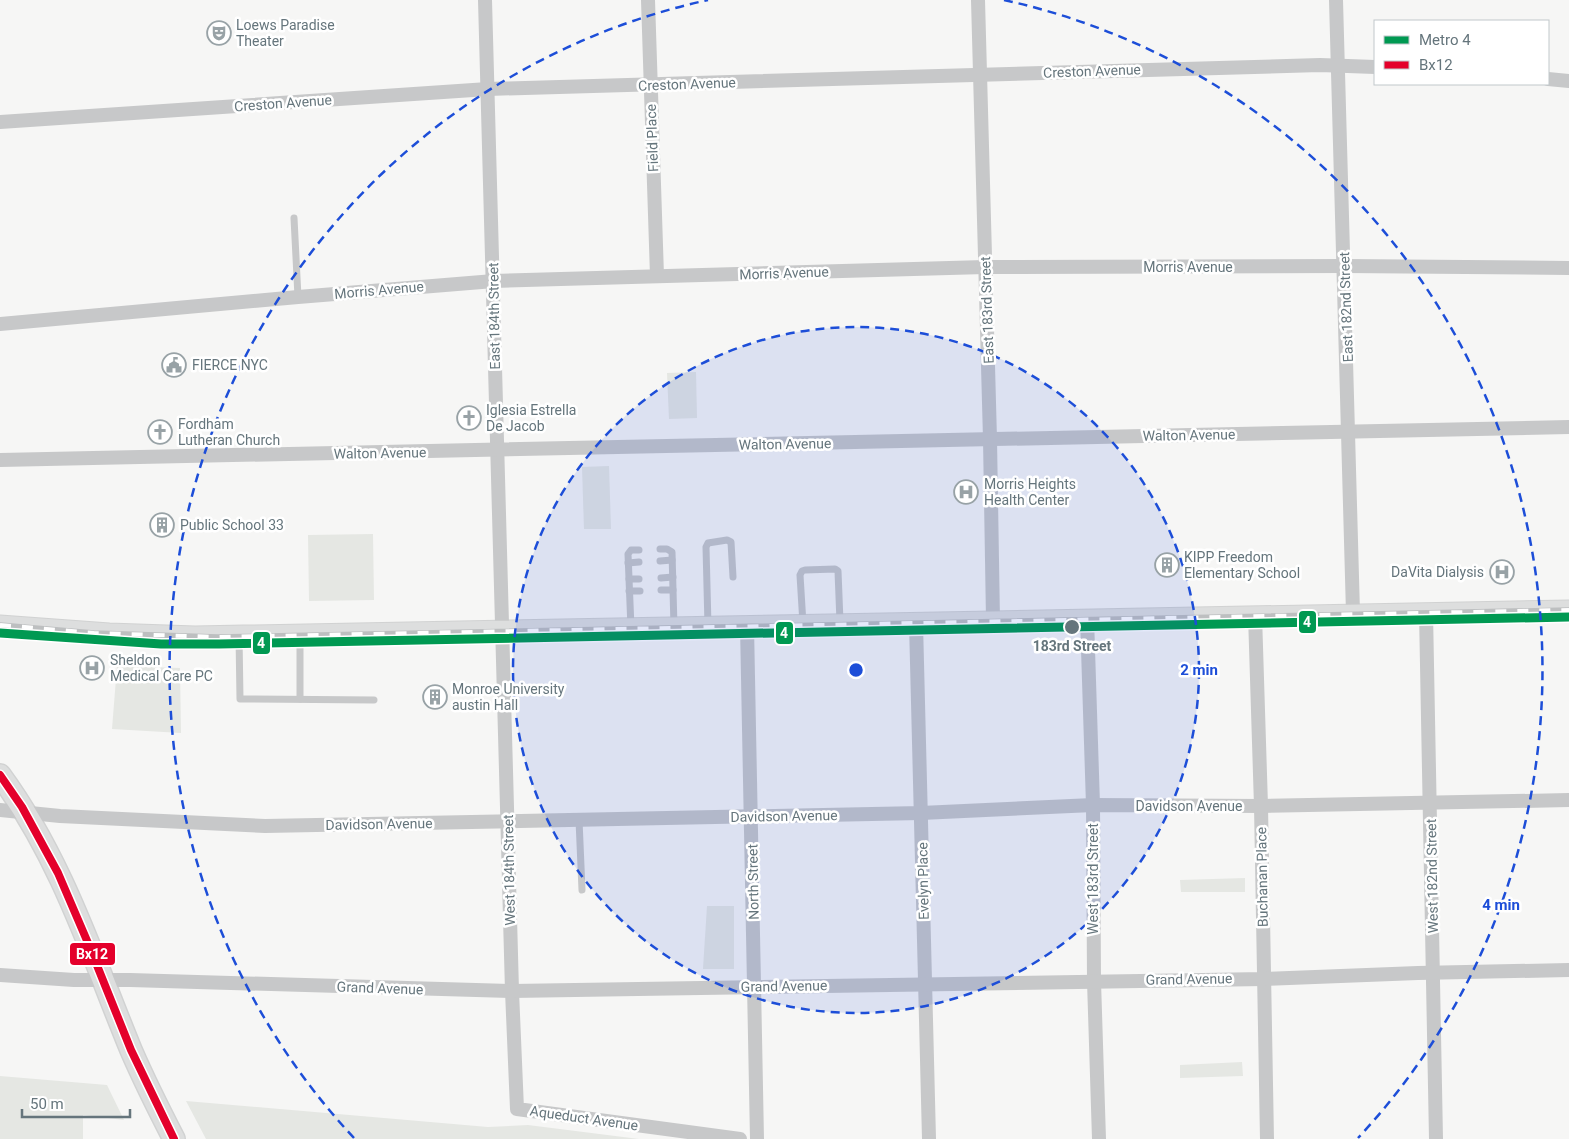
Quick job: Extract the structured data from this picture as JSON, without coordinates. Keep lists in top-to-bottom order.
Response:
{
  "streets": {
    "street": [
      "Creston Avenue",
      "Field Place",
      "Morris Avenue",
      "East 182nd Street",
      "East 183rd Street",
      "East 184th Street",
      "Walton Avenue",
      "Davidson Avenue",
      "West 184th Street",
      "West 182nd Street",
      "Buchanan Place",
      "West 183rd Street",
      "Evelyn Place",
      "North Street",
      "Grand Avenue",
      "Aqueduct Avenue"
    ]
  },
  "crossings": [
    ["Creston Avenue", "Field Place"],
    ["Creston Avenue", "East 182nd Street"],
    ["Creston Avenue", "East 183rd Street"],
    ["Creston Avenue", "East 184th Street"],
    ["Field Place", "Morris Avenue"],
    ["Morris Avenue", "East 182nd Street"],
    ["Morris Avenue", "East 183rd Street"],
    ["Morris Avenue", "East 184th Street"],
    ["East 182nd Street", "Walton Avenue"],
    ["East 183rd Street", "Walton Avenue"],
    ["East 184th Street", "Walton Avenue"],
    ["East 184th Street", "West 184th Street"],
    ["Davidson Avenue", "West 184th Street"],
    ["Davidson Avenue", "West 182nd Street"],
    ["Davidson Avenue", "Buchanan Place"],
    ["Davidson Avenue", "West 183rd Street"],
    ["Davidson Avenue", "Evelyn Place"],
    ["Davidson Avenue", "North Street"],
    ["West 184th Street", "Grand Avenue"],
    ["West 184th Street", "Aqueduct Avenue"],
    ["West 182nd Street", "Grand Avenue"],
    ["Buchanan Place", "Grand Avenue"],
    ["West 183rd Street", "Grand Avenue"],
    ["Evelyn Place", "Grand Avenue"],
    ["North Street", "Grand Avenue"]
  ],
  "places": {
    "theatre": ["Loews Paradise Theater"],
    "public building": ["FIERCE NYC"],
    "church": ["Iglesia Estrella De Jacob", "Fordham Lutheran Church"],
    "hospital": ["Morris Heights Health Center", "DaVita Dialysis", "Sheldon Medical Care PC"],
    "building": ["Public School 33", "KIPP Freedom Elementary School", "Monroe University austin Hall"],
    "other": ["183rd Street"]
  },
  "lines": ["metro line 4", "transit line Bx12"],
  "legend": ["Metro 4", "Bx12"],
  "scale_bar": "50 m",
  "rings": ["2 min", "4 min"]
}
